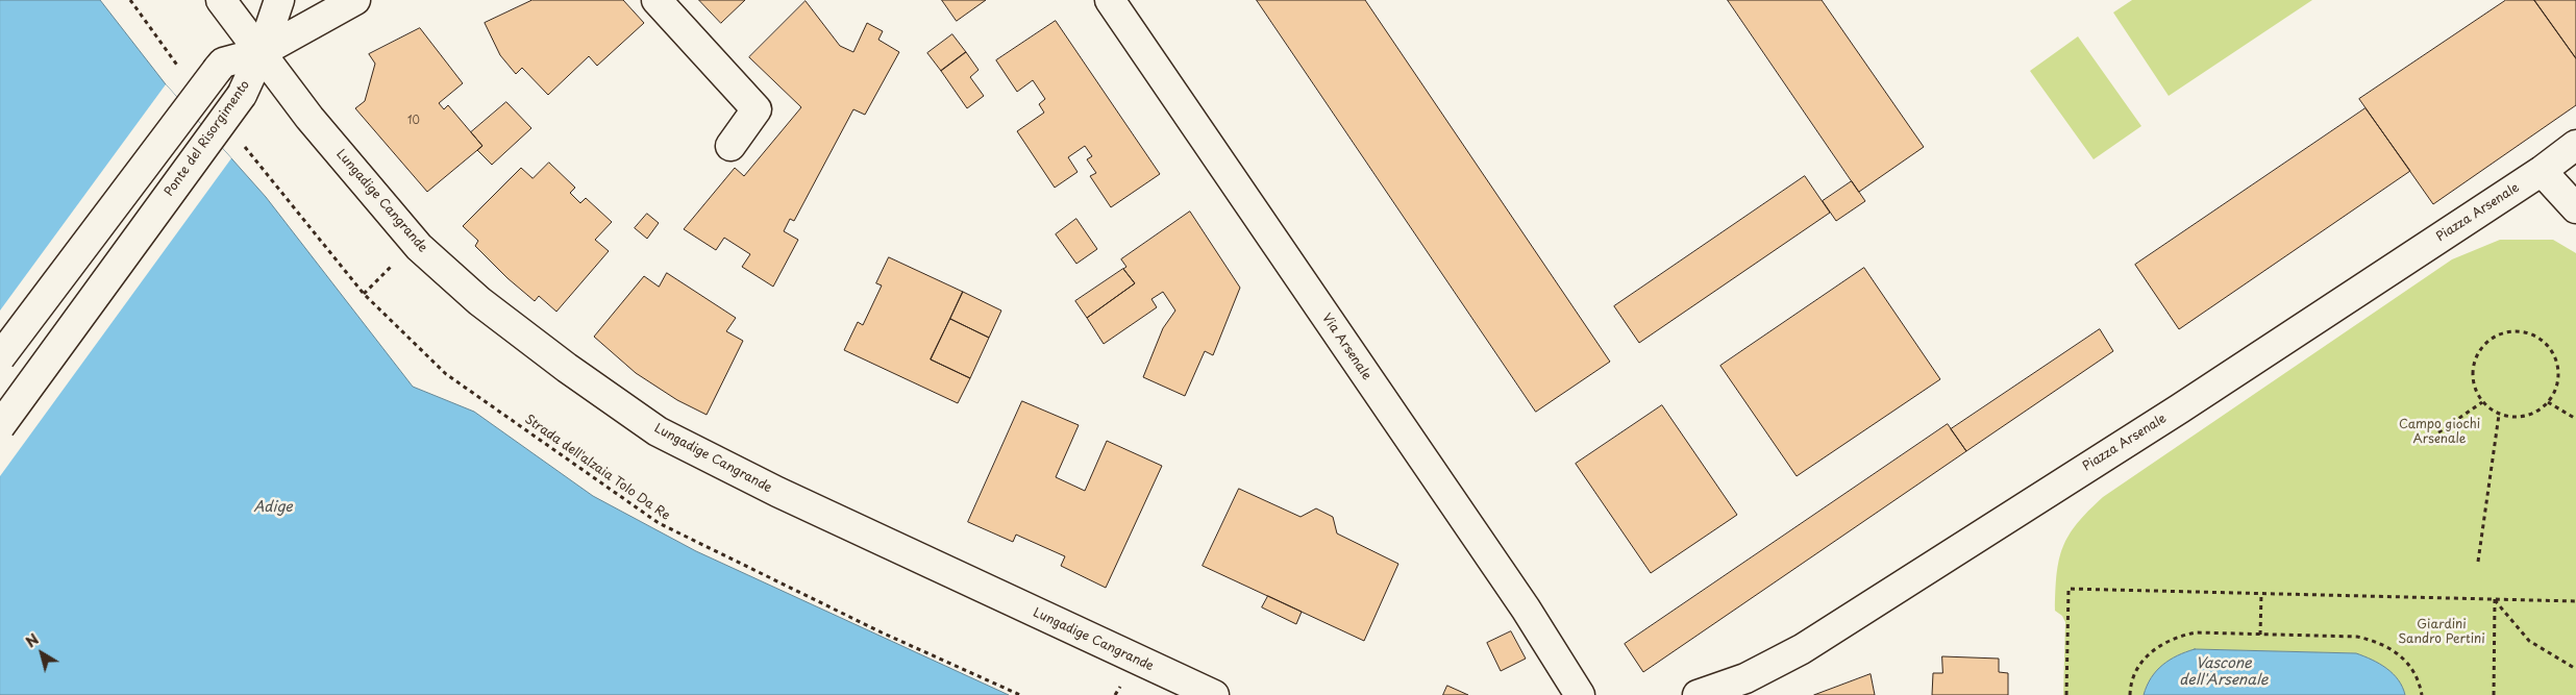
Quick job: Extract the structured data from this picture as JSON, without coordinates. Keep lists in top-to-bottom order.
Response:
{
  "streets": {
    "street": [
      "Ponte del Risorgimento",
      "Lungadige Cangrande",
      "Piazza Arsenale",
      "Via Arsenale"
    ],
    "path": ["Strada dell'alzaia Tolo Da Re"]
  },
  "crossings": [
    ["Ponte del Risorgimento", "Lungadige Cangrande"]
  ],
  "water": ["Adige", "Vascone dell'Arsenale"],
  "parks": ["Campo giochi Arsenale", "Giardini Sandro Pertini"],
  "house_numbers": ["10"],
  "north": "top left"
}
